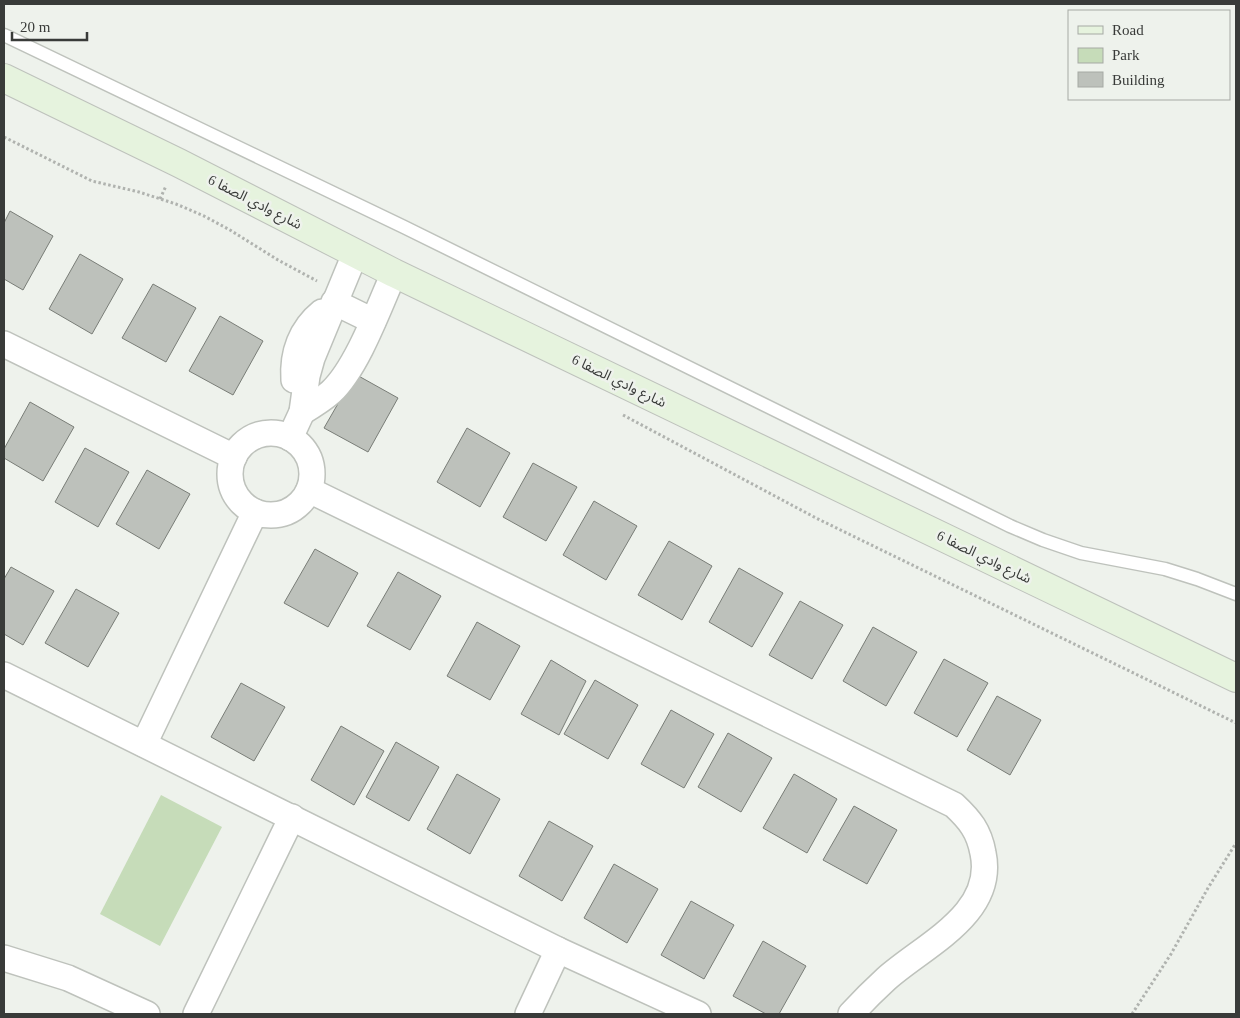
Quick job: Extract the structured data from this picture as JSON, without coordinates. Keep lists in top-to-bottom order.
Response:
{
  "streets": {
    "main road": ["شارع وادي الصفا 6"]
  },
  "legend": ["Road", "Park", "Building"],
  "scale_bar": "20 m"
}
